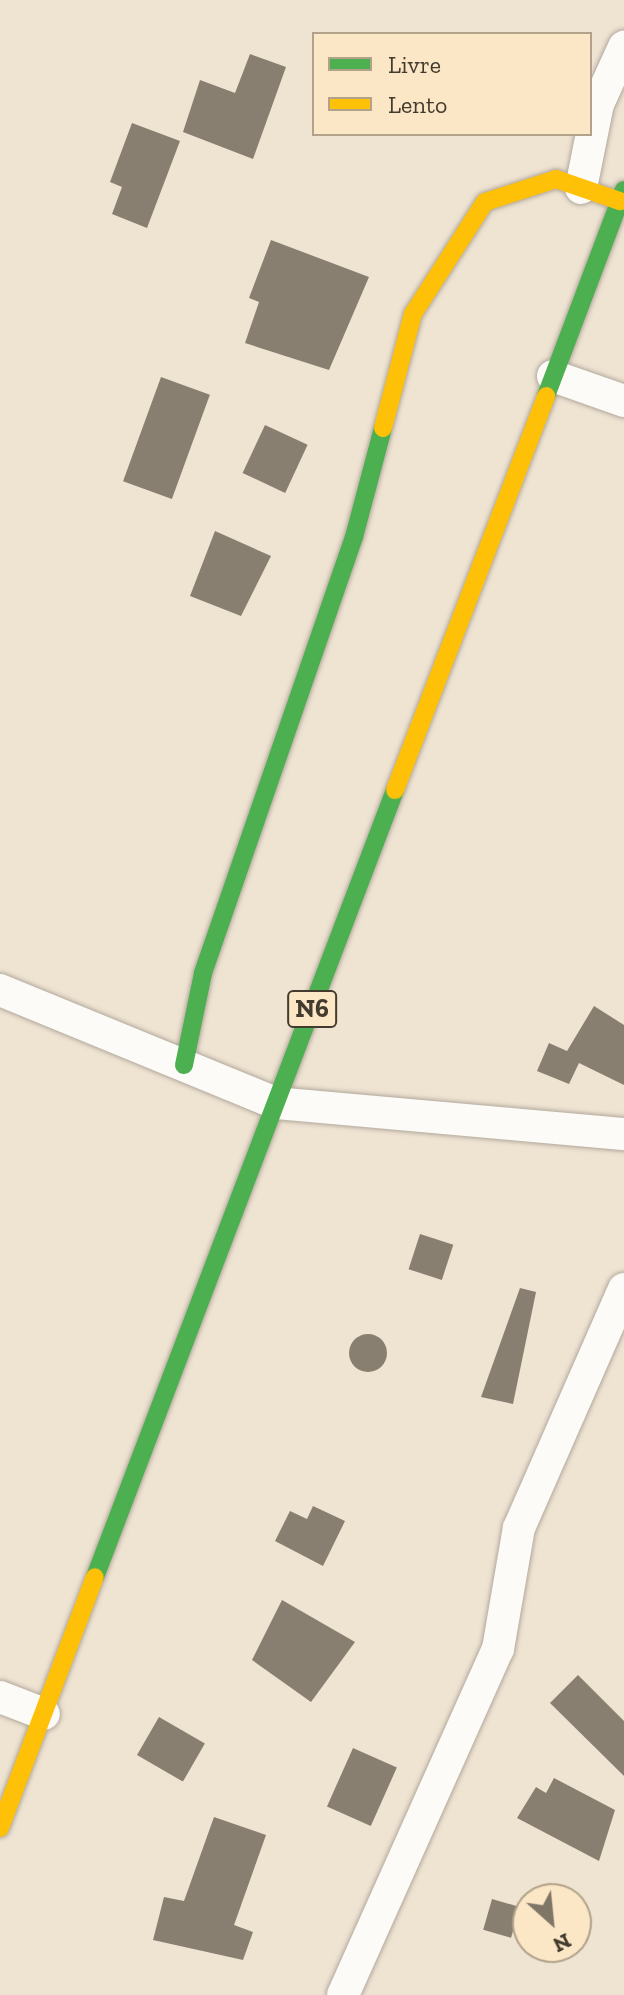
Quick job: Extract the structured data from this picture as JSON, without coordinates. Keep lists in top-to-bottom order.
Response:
{
  "streets": {
    "main road": ["N6"]
  },
  "legend": ["Livre", "Lento"],
  "north": "bottom right"
}
